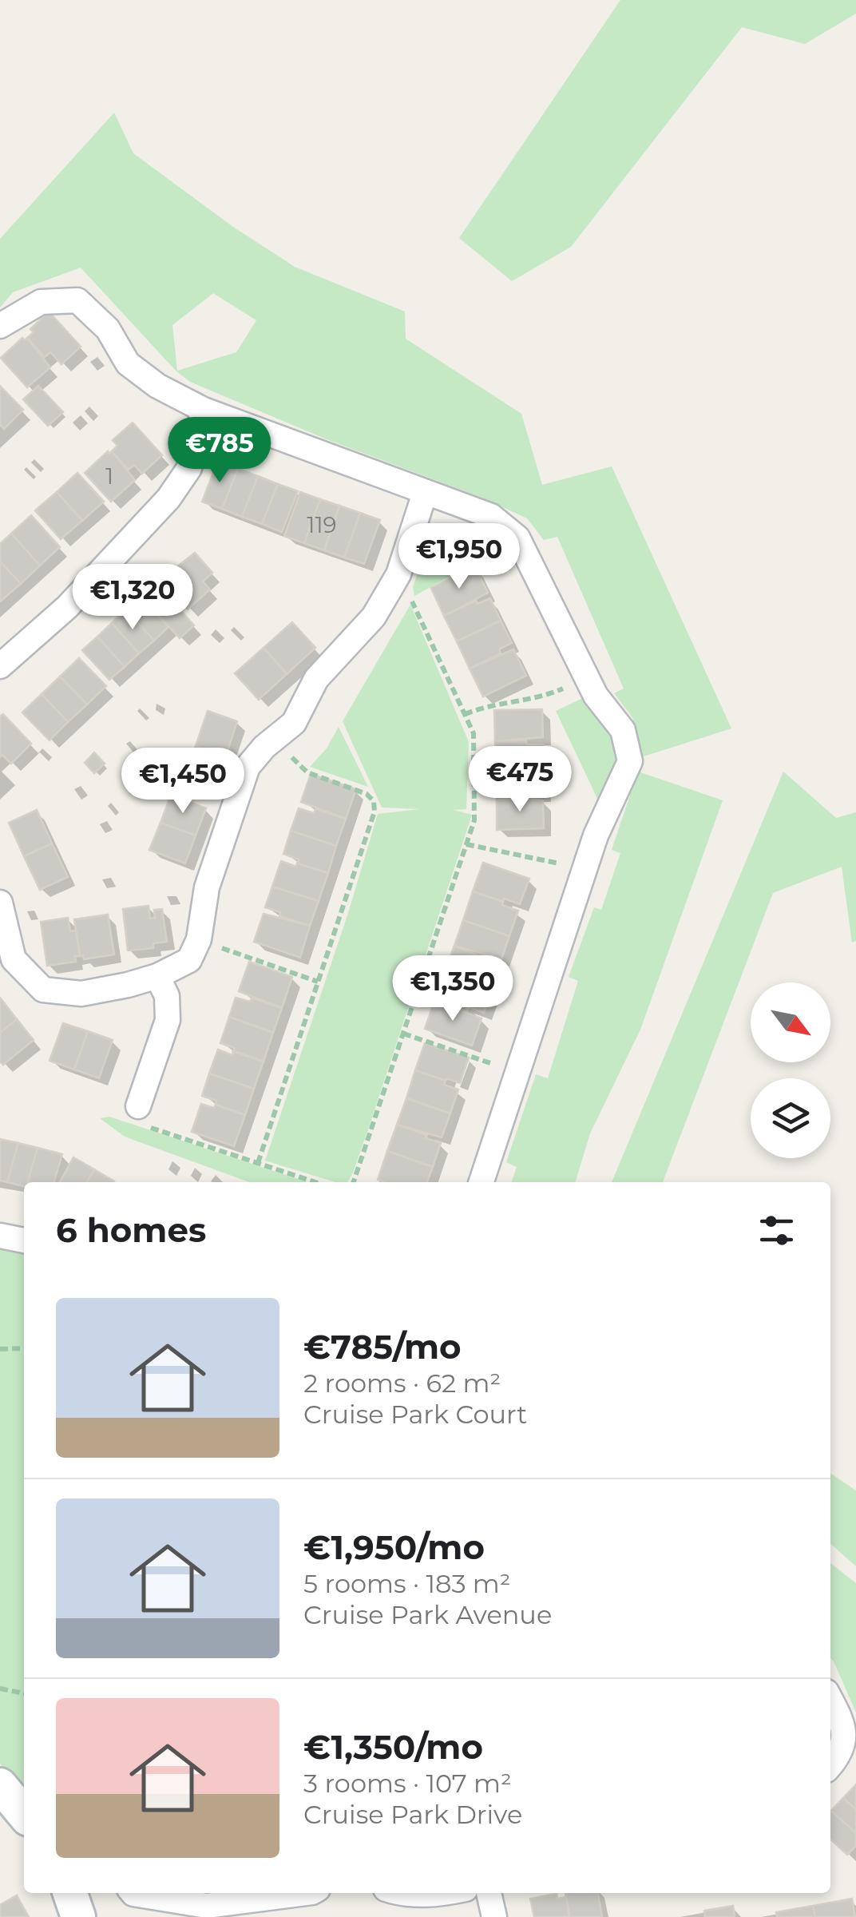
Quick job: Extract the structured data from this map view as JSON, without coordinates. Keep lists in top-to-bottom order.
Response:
{
  "house_numbers": ["1", "119"],
  "north": "bottom right",
  "page": {
    "price": [
      "€785",
      "€1,950",
      "€1,320",
      "€475",
      "€1,450",
      "€1,350"
    ],
    "heading": "6 homes",
    "list": [
      {
        "name": "€785/mo",
        "note": "2 rooms · 62 m² · Cruise Park Court"
      },
      {
        "name": "€1,950/mo",
        "note": "5 rooms · 183 m² · Cruise Park Avenue"
      },
      {
        "name": "€1,350/mo",
        "note": "3 rooms · 107 m² · Cruise Park Drive"
      }
    ]
  }
}
